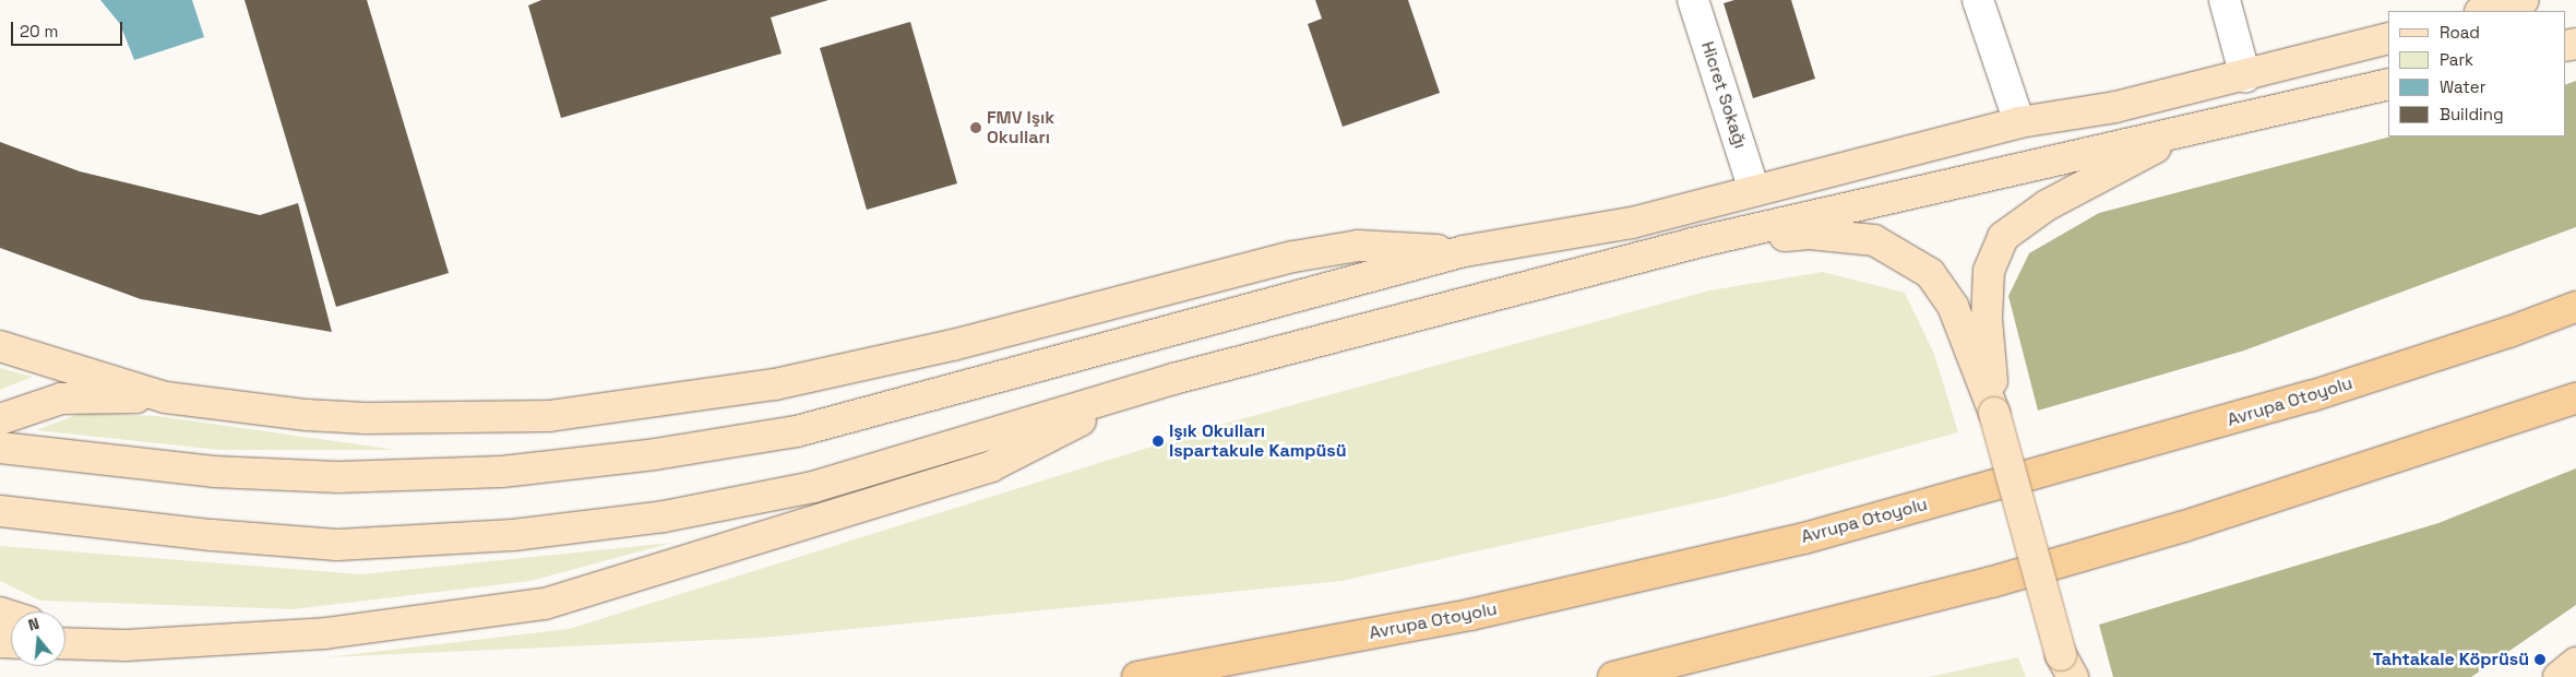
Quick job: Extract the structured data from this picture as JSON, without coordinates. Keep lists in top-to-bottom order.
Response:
{
  "streets": {
    "highway": ["Avrupa Otoyolu"],
    "street": ["Hicret Sokağı"]
  },
  "places": ["FMV Işık Okulları", "Işık Okulları Ispartakule Kampüsü", "Tahtakale Köprüsü"],
  "legend": [
    "Road",
    "Park",
    "Water",
    "Building"
  ],
  "scale_bar": "20 m",
  "north": "top"
}
